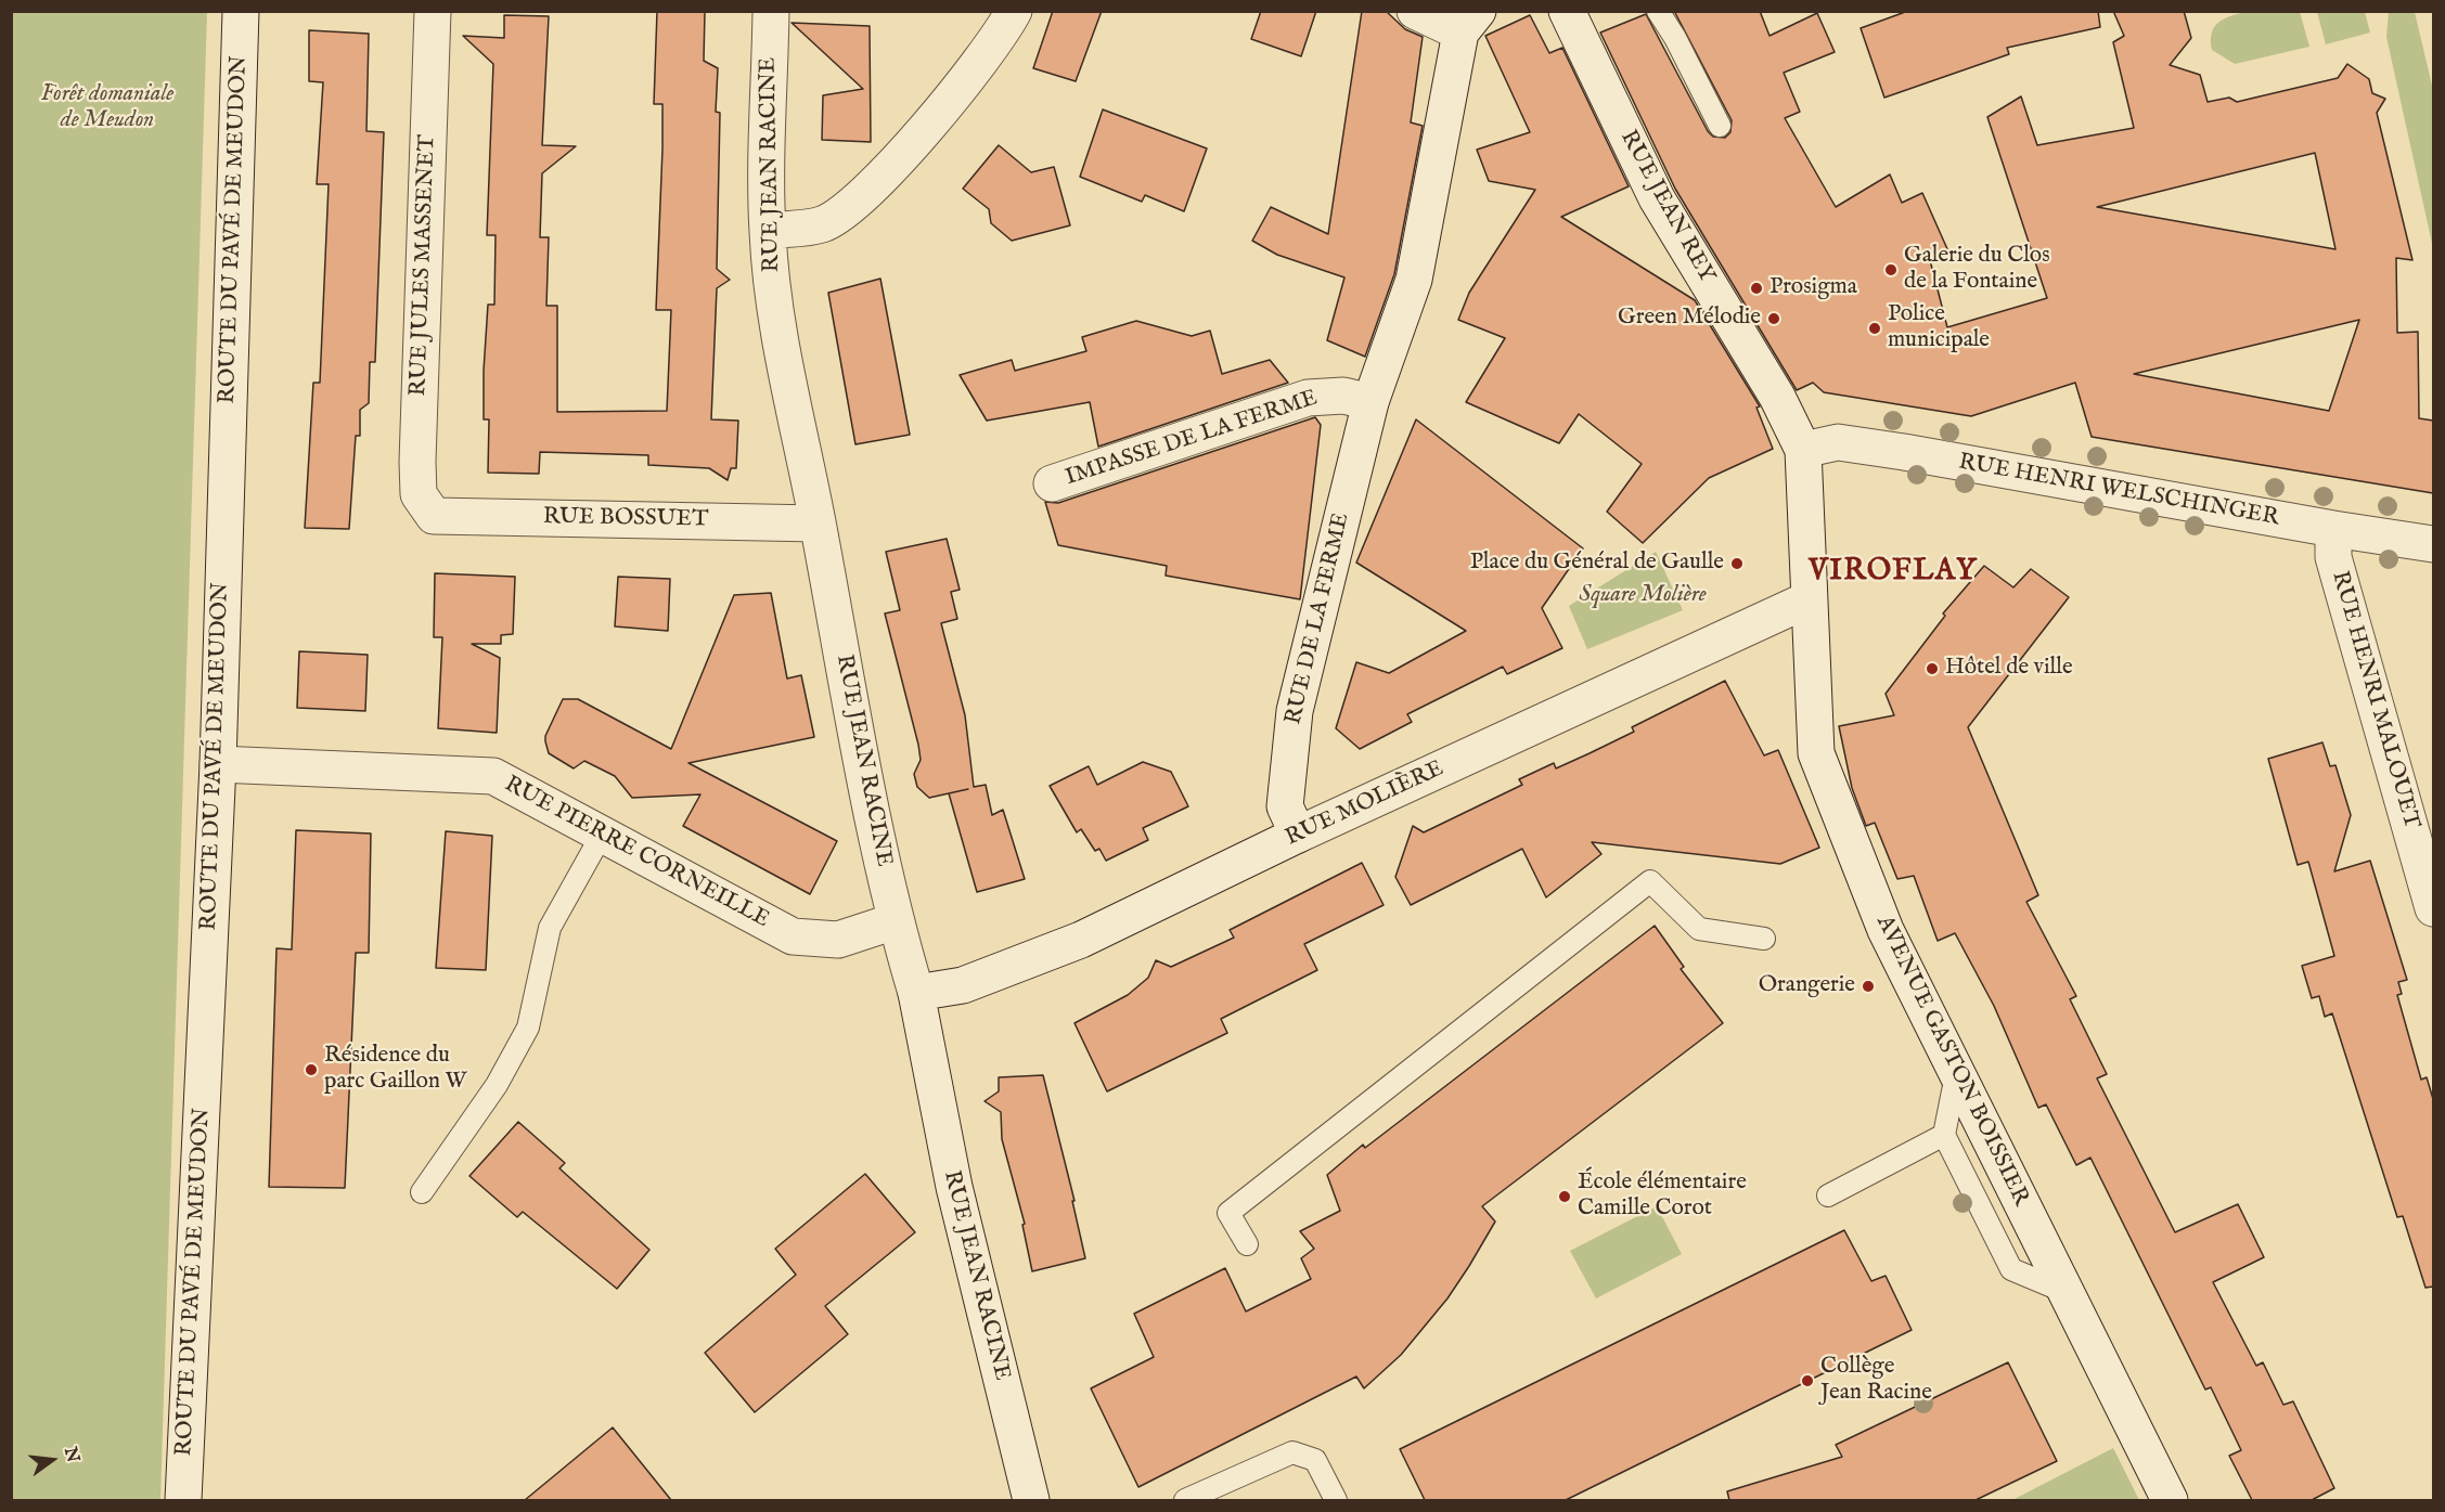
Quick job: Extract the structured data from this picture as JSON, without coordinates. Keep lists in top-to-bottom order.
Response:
{
  "streets": {
    "street": [
      "RUE JEAN RACINE",
      "RUE JEAN REY",
      "ROUTE DU PAVÉ DE MEUDON",
      "RUE JULES MASSENET",
      "IMPASSE DE LA FERME",
      "RUE HENRI WELSCHINGER",
      "RUE BOSSUET",
      "RUE DE LA FERME",
      "RUE HENRI MALOUET",
      "RUE MOLIÈRE",
      "RUE PIERRE CORNEILLE",
      "AVENUE GASTON BOISSIER"
    ]
  },
  "crossings": [
    ["RUE JEAN RACINE", "RUE BOSSUET"],
    ["RUE JEAN RACINE", "RUE MOLIÈRE"],
    ["RUE JEAN RACINE", "RUE PIERRE CORNEILLE"],
    ["RUE JEAN REY", "RUE HENRI WELSCHINGER"],
    ["ROUTE DU PAVÉ DE MEUDON", "RUE PIERRE CORNEILLE"],
    ["RUE JULES MASSENET", "RUE BOSSUET"],
    ["IMPASSE DE LA FERME", "RUE DE LA FERME"],
    ["RUE HENRI WELSCHINGER", "RUE HENRI MALOUET"],
    ["RUE DE LA FERME", "RUE MOLIÈRE"],
    ["RUE MOLIÈRE", "AVENUE GASTON BOISSIER"]
  ],
  "districts": ["VIROFLAY"],
  "parks": ["Forêt domaniale de Meudon", "Square Molière"],
  "places": [
    "Galerie du Clos de la Fontaine",
    "Prosigma",
    "Green Mélodie",
    "Police municipale",
    "Place du Général de Gaulle",
    "Hôtel de ville",
    "Orangerie",
    "Résidence du parc Gaillon W",
    "École élémentaire Camille Corot",
    "Collège Jean Racine"
  ],
  "north": "right"
}
